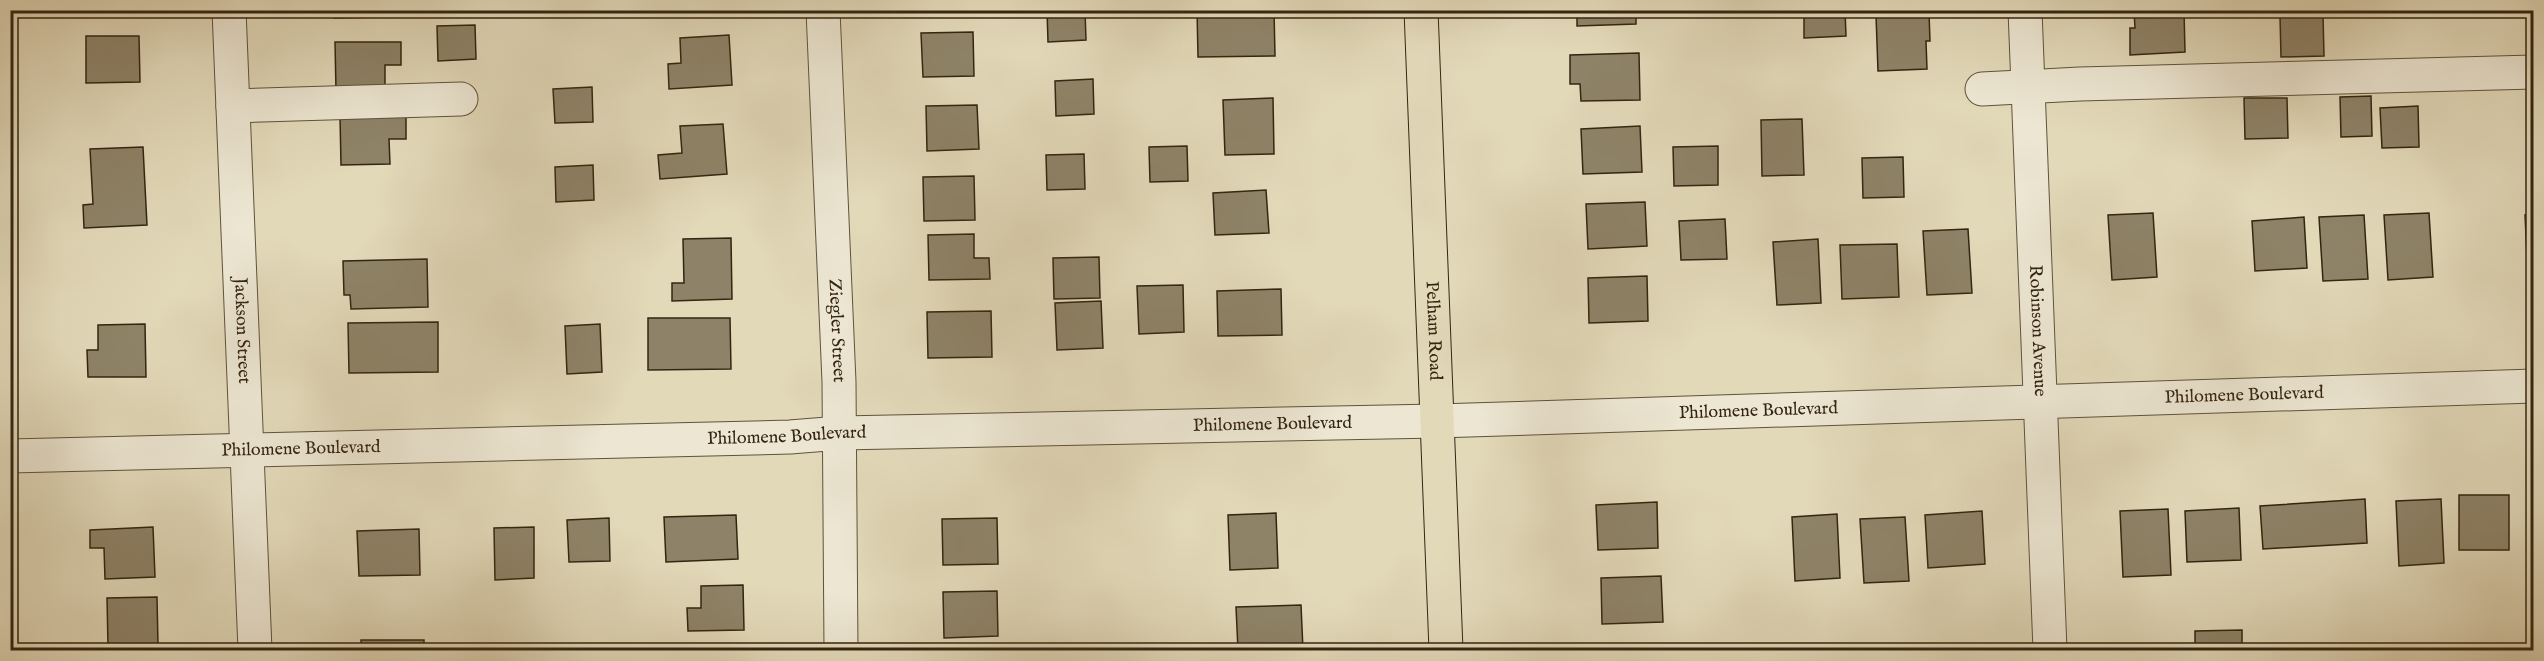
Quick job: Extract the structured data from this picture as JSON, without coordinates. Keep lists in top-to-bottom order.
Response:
{
  "streets": {
    "main road": ["Pelham Road"],
    "street": [
      "Jackson Street",
      "Ziegler Street",
      "Robinson Avenue",
      "Philomene Boulevard"
    ]
  },
  "crossings": [
    ["Jackson Street", "Philomene Boulevard"],
    ["Ziegler Street", "Philomene Boulevard"],
    ["Pelham Road", "Philomene Boulevard"],
    ["Robinson Avenue", "Philomene Boulevard"]
  ]
}
